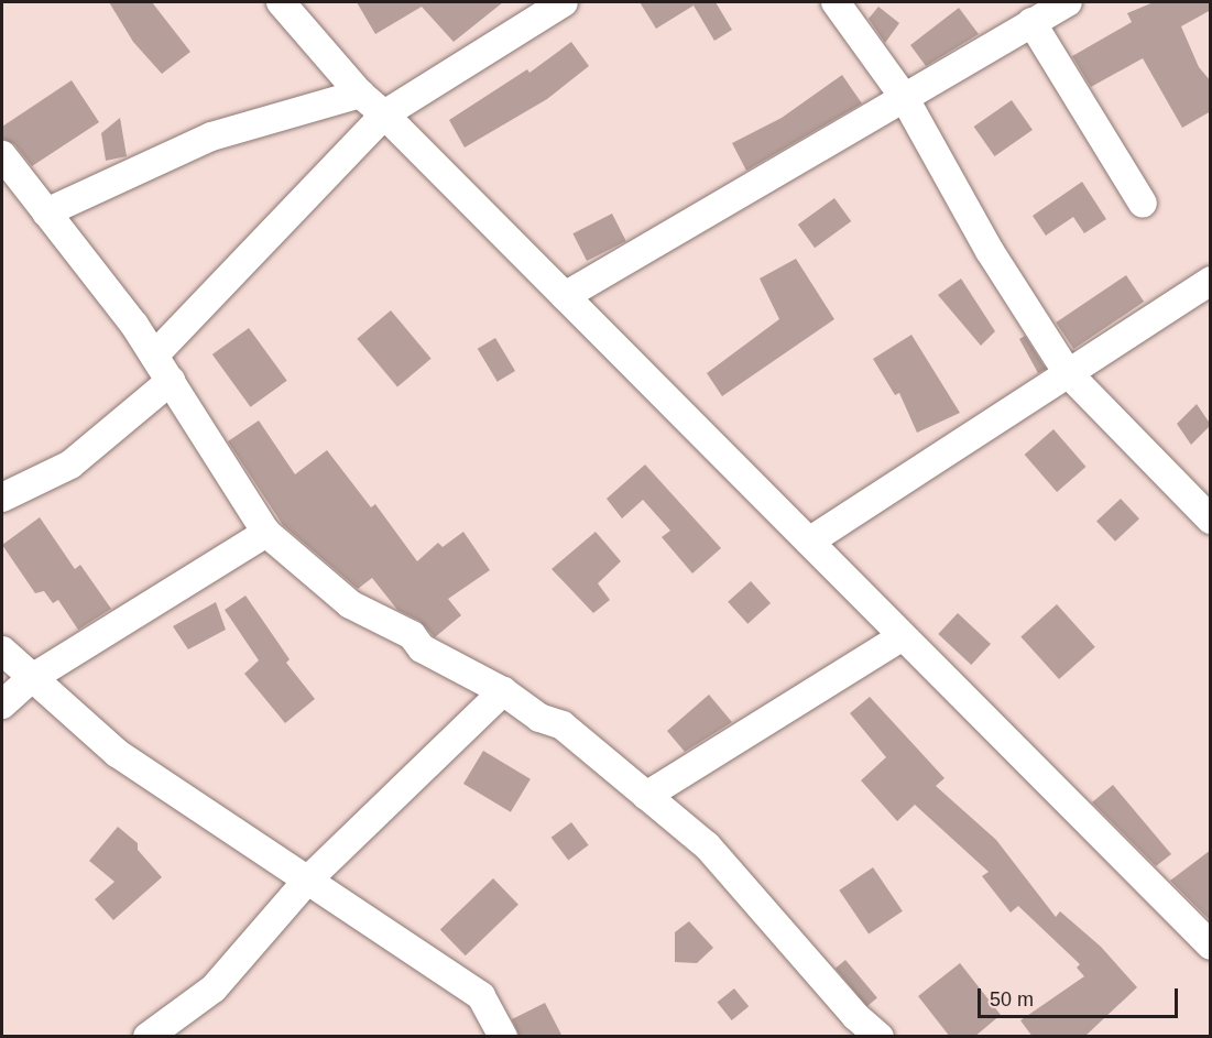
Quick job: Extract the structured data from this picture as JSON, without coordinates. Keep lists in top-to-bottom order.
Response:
{
  "scale_bar": "50 m"
}
